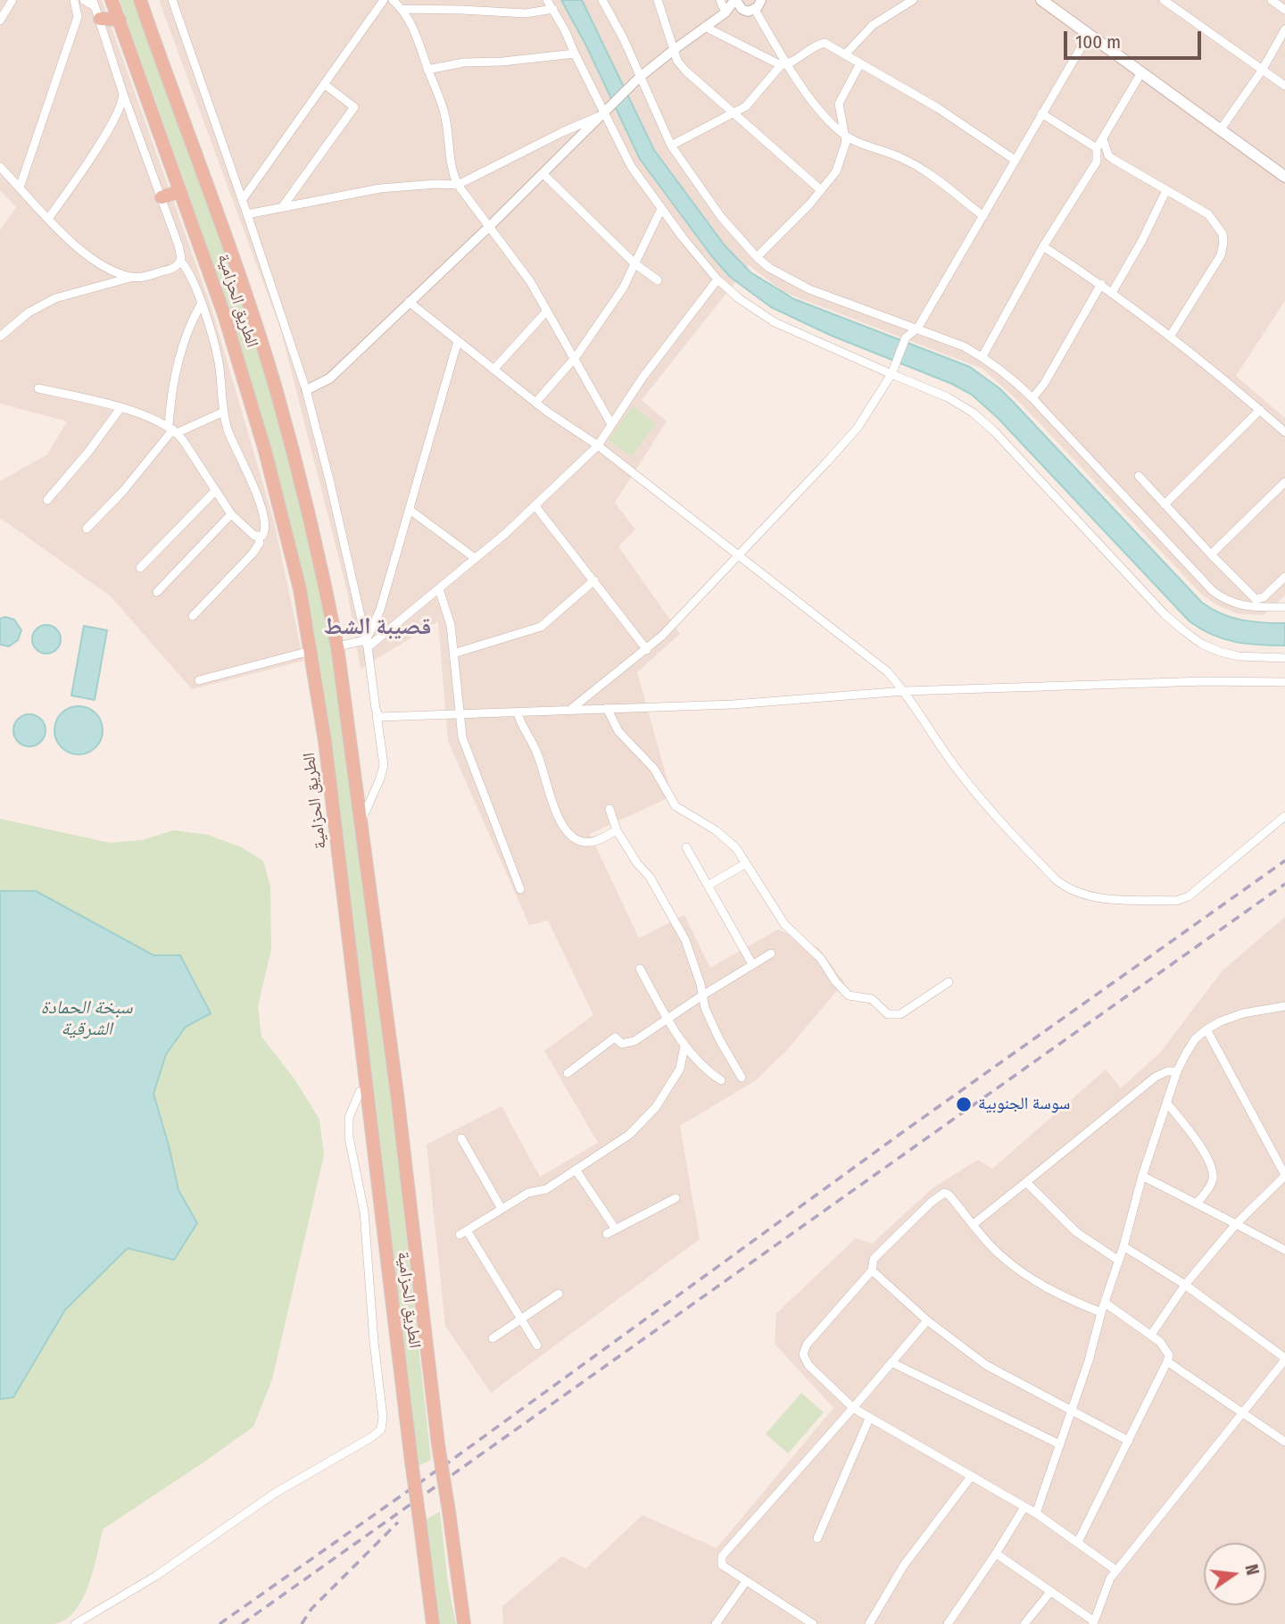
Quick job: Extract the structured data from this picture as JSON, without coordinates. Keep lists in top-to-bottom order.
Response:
{
  "streets": {
    "highway": ["الطريق الحزامية"]
  },
  "districts": ["قصيبة الشط"],
  "water": ["سبخة الحمادة الشرقية"],
  "places": ["سوسة الجنوبية"],
  "scale_bar": "100 m",
  "north": "right"
}
